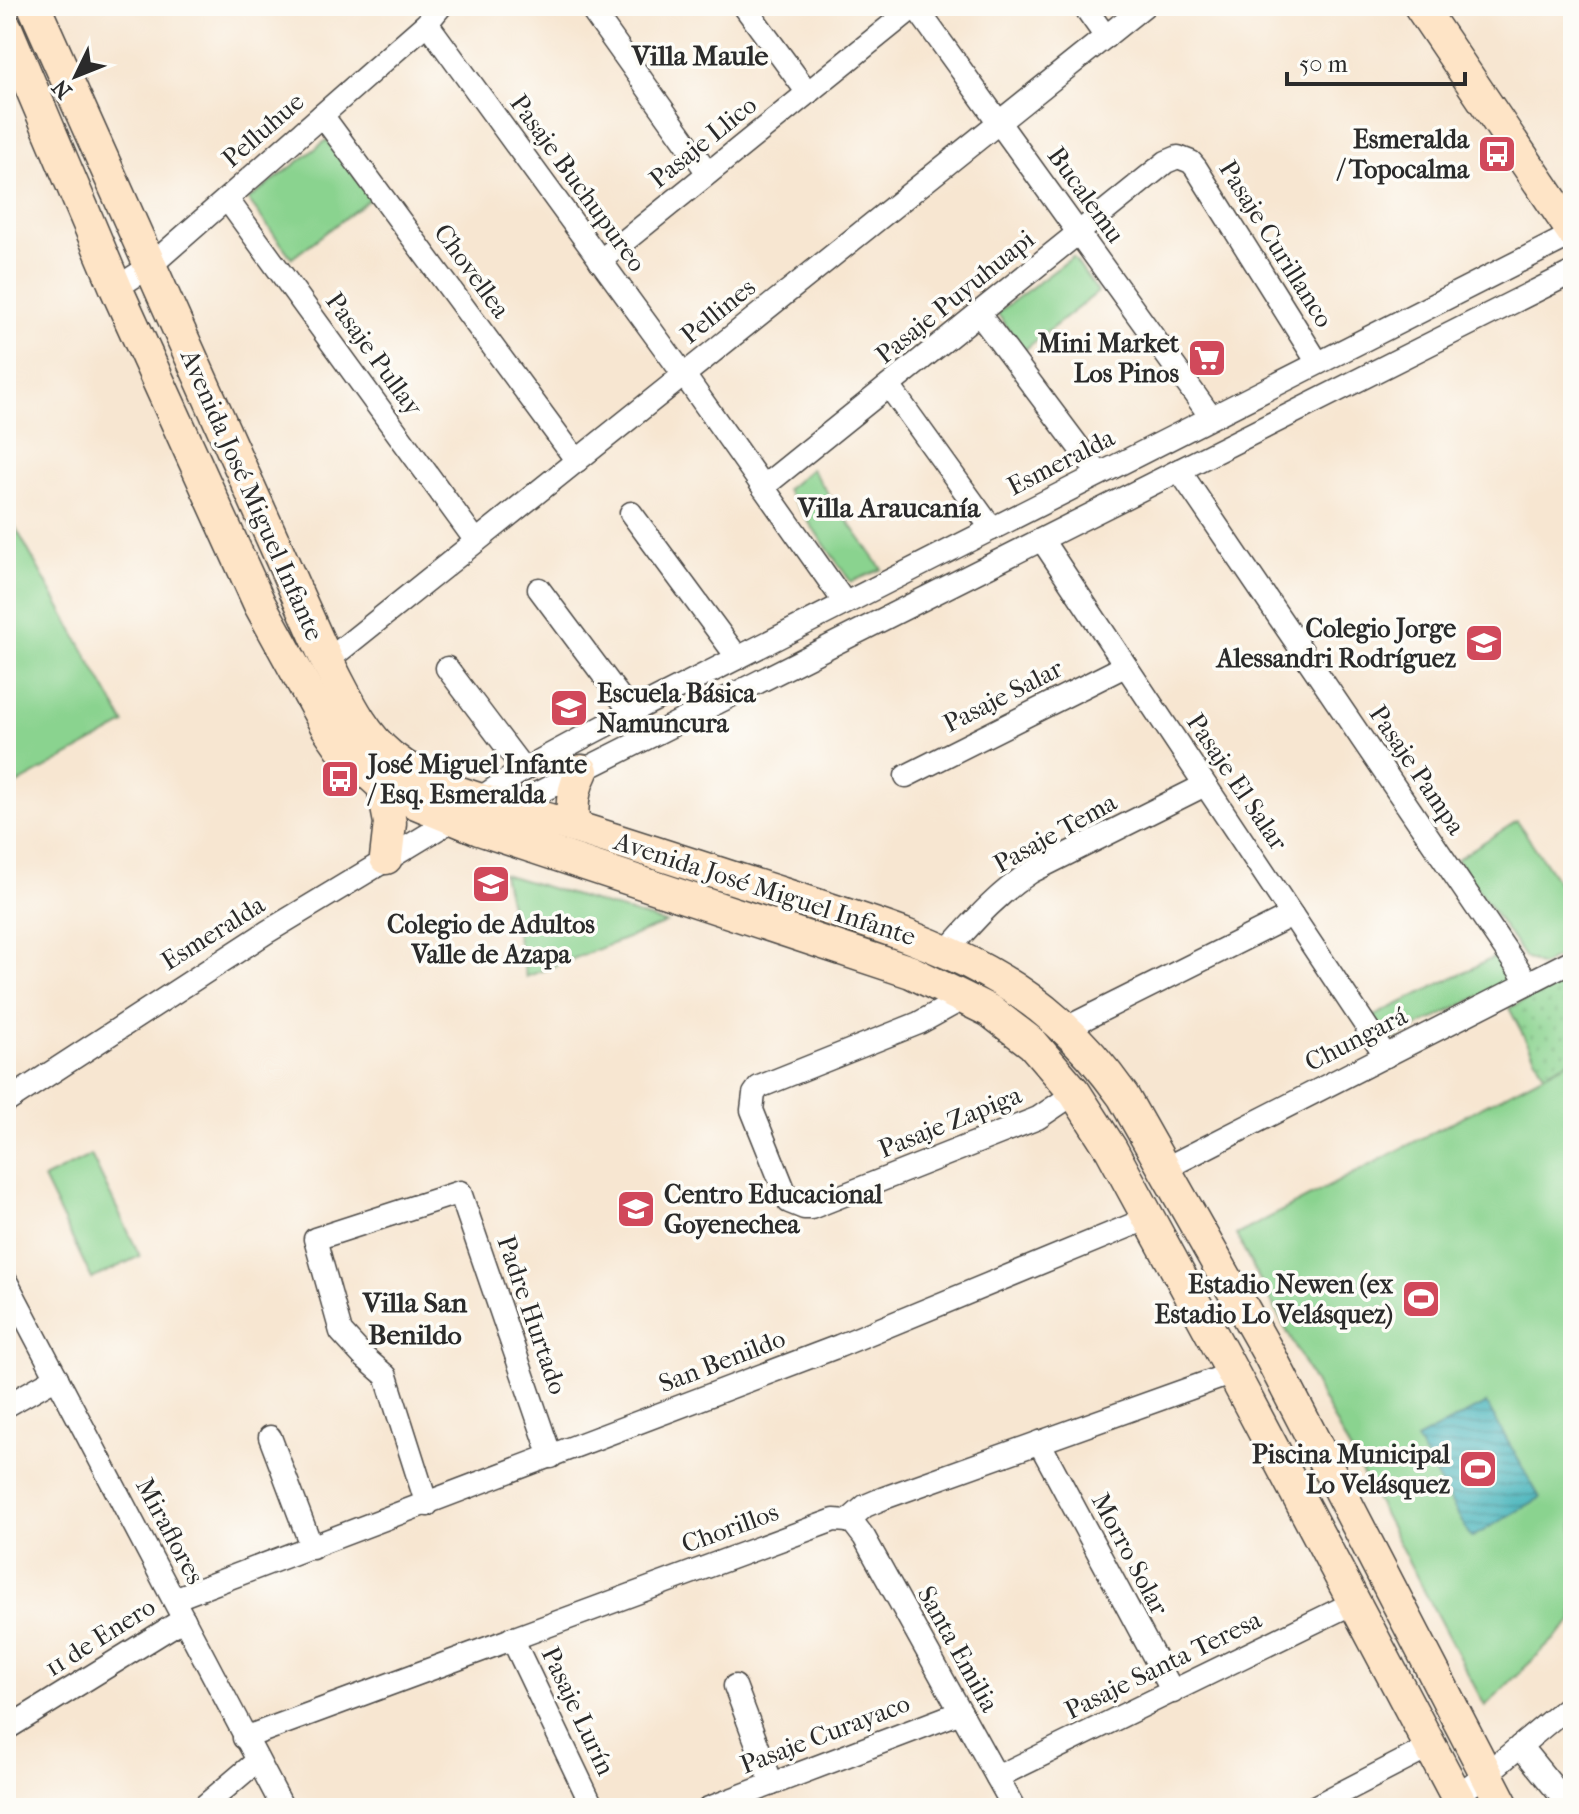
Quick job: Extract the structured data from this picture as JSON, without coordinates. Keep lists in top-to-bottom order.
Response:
{
  "streets": {
    "main road": ["Avenida José Miguel Infante"],
    "street": [
      "Pelluhue",
      "Pasaje Llico",
      "Pasaje Buchupureo",
      "Bucalemu",
      "Pasaje Curillanco",
      "Chovellea",
      "Pasaje Puyuhuapi",
      "Pellines",
      "Pasaje Pullay",
      "Esmeralda",
      "Pasaje Salar",
      "Pasaje Pampa",
      "Pasaje El Salar",
      "Pasaje Tema",
      "Chungará",
      "Pasaje Zapiga",
      "Padre Hurtado",
      "San Benildo",
      "Chorillos",
      "Miraflores",
      "Morro Solar",
      "11 de Enero",
      "Santa Emilia",
      "Pasaje Santa Teresa",
      "Pasaje Lurín",
      "Pasaje Curayaco"
    ]
  },
  "crossings": [
    ["Pelluhue", "Pasaje Buchupureo"],
    ["Pelluhue", "Chovellea"],
    ["Pelluhue", "Pasaje Pullay"],
    ["Pelluhue", "Avenida José Miguel Infante"],
    ["Pasaje Llico", "Pasaje Buchupureo"],
    ["Pasaje Llico", "Bucalemu"],
    ["Pasaje Buchupureo", "Pasaje Puyuhuapi"],
    ["Pasaje Buchupureo", "Pellines"],
    ["Pasaje Buchupureo", "Esmeralda"],
    ["Bucalemu", "Pasaje Puyuhuapi"],
    ["Bucalemu", "Pellines"],
    ["Bucalemu", "Esmeralda"],
    ["Pasaje Curillanco", "Pasaje Puyuhuapi"],
    ["Pasaje Curillanco", "Esmeralda"],
    ["Chovellea", "Pellines"],
    ["Pellines", "Pasaje Pullay"],
    ["Pellines", "Avenida José Miguel Infante"],
    ["Esmeralda", "Avenida José Miguel Infante"],
    ["Avenida José Miguel Infante", "Pasaje Tema"],
    ["Avenida José Miguel Infante", "Chungará"],
    ["Avenida José Miguel Infante", "Pasaje Zapiga"],
    ["Avenida José Miguel Infante", "San Benildo"],
    ["Avenida José Miguel Infante", "Chorillos"],
    ["Avenida José Miguel Infante", "Pasaje Santa Teresa"],
    ["Pasaje Salar", "Pasaje El Salar"],
    ["Pasaje Pampa", "Chungará"],
    ["Pasaje El Salar", "Pasaje Tema"],
    ["Pasaje El Salar", "Chungará"],
    ["Padre Hurtado", "San Benildo"],
    ["San Benildo", "Miraflores"],
    ["San Benildo", "11 de Enero"],
    ["Chorillos", "Miraflores"],
    ["Chorillos", "Morro Solar"],
    ["Chorillos", "Santa Emilia"],
    ["Chorillos", "Pasaje Lurín"],
    ["Miraflores", "11 de Enero"],
    ["Morro Solar", "Pasaje Santa Teresa"],
    ["Santa Emilia", "Pasaje Santa Teresa"],
    ["Santa Emilia", "Pasaje Curayaco"]
  ],
  "districts": ["Villa Maule", "Villa Araucanía", "Villa San Benildo"],
  "places": {
    "bus stop": ["Esmeralda / Topocalma", "José Miguel Infante / Esq. Esmeralda"],
    "supermarket": ["Mini Market Los Pinos"],
    "school or university": [
      "Colegio Jorge Alessandri Rodríguez",
      "Escuela Básica Namuncura",
      "Colegio de Adultos Valle de Azapa",
      "Centro Educacional Goyenechea"
    ],
    "sports": ["Estadio Newen (ex Estadio Lo Velásquez)", "Piscina Municipal Lo Velásquez"]
  },
  "scale_bar": "50 m",
  "north": "bottom left"
}
